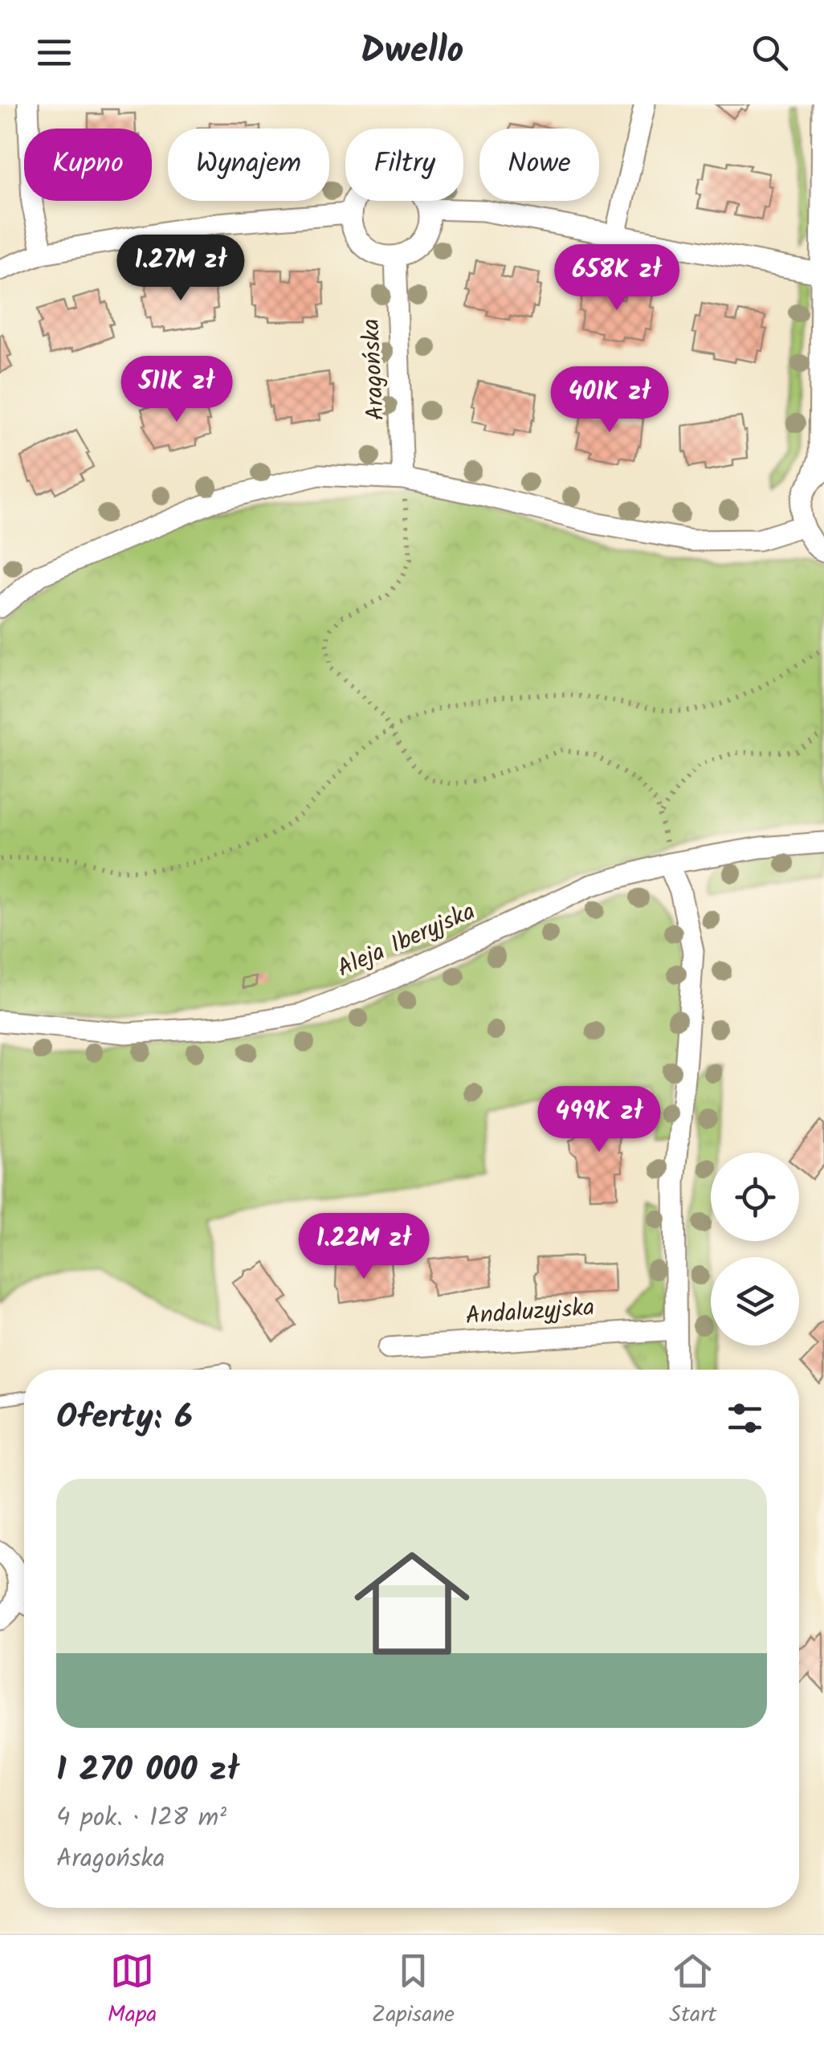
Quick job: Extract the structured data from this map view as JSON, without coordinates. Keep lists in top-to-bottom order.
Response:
{
  "streets": {
    "street": ["Aragońska", "Aleja Iberyjska", "Andaluzyjska"]
  },
  "page": {
    "header": "Dwello",
    "chip": [
      "Kupno",
      "Wynajem",
      "Filtry",
      "Nowe"
    ],
    "price": [
      "1.27M zł",
      "658K zł",
      "511K zł",
      "401K zł",
      "499K zł",
      "1.22M zł"
    ],
    "heading": "Oferty: 6",
    "list": [
      {
        "name": "1 270 000 zł",
        "note": "4 pok. · 128 m² · Aragońska"
      }
    ],
    "tabs": ["Mapa", "Zapisane", "Start"]
  }
}
